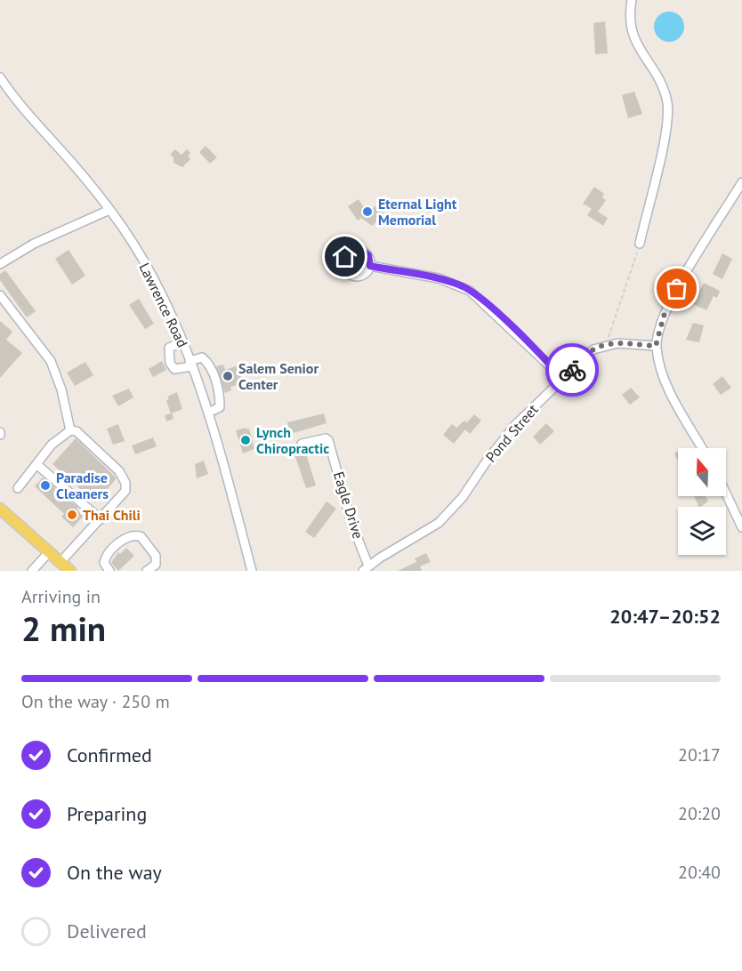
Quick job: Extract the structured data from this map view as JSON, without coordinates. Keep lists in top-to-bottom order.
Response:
{
  "streets": {
    "street": ["Lawrence Road", "Pond Street", "Eagle Drive"]
  },
  "crossings": [
    ["Pond Street", "Eagle Drive"]
  ],
  "places": [
    "Eternal Light Memorial",
    "Salem Senior Center",
    "Lynch Chiropractic",
    "Paradise Cleaners",
    "Thai Chili"
  ],
  "north": "top",
  "page": {
    "heading": ["2 min", "Arriving in", "20:47–20:52"],
    "bar": "On the way · 250 m",
    "list": [
      ["Confirmed", "20:17"],
      ["Preparing", "20:20"],
      ["On the way", "20:40"],
      "Delivered"
    ]
  }
}
